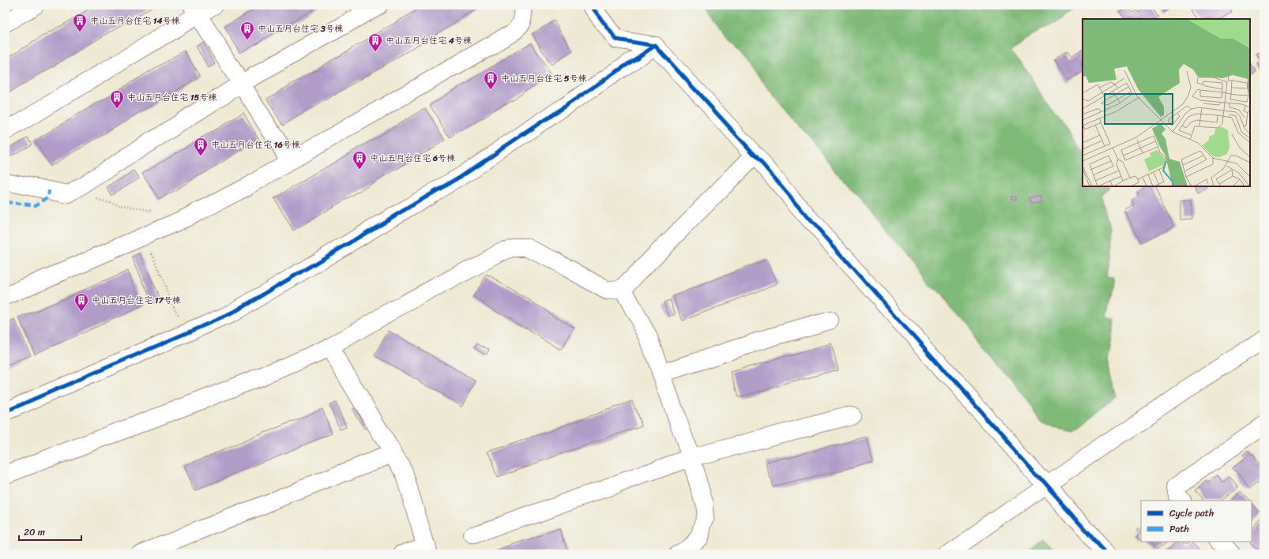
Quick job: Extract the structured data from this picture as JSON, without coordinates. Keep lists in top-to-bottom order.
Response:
{
  "places": {
    "building": [
      "中山五月台住宅 14号棟",
      "中山五月台住宅 3号棟",
      "中山五月台住宅 4号棟",
      "中山五月台住宅 5号棟",
      "中山五月台住宅 15号棟",
      "中山五月台住宅 16号棟",
      "中山五月台住宅 6号棟",
      "中山五月台住宅 17号棟"
    ]
  },
  "legend": ["Cycle path", "Path"],
  "scale_bar": "20 m"
}
